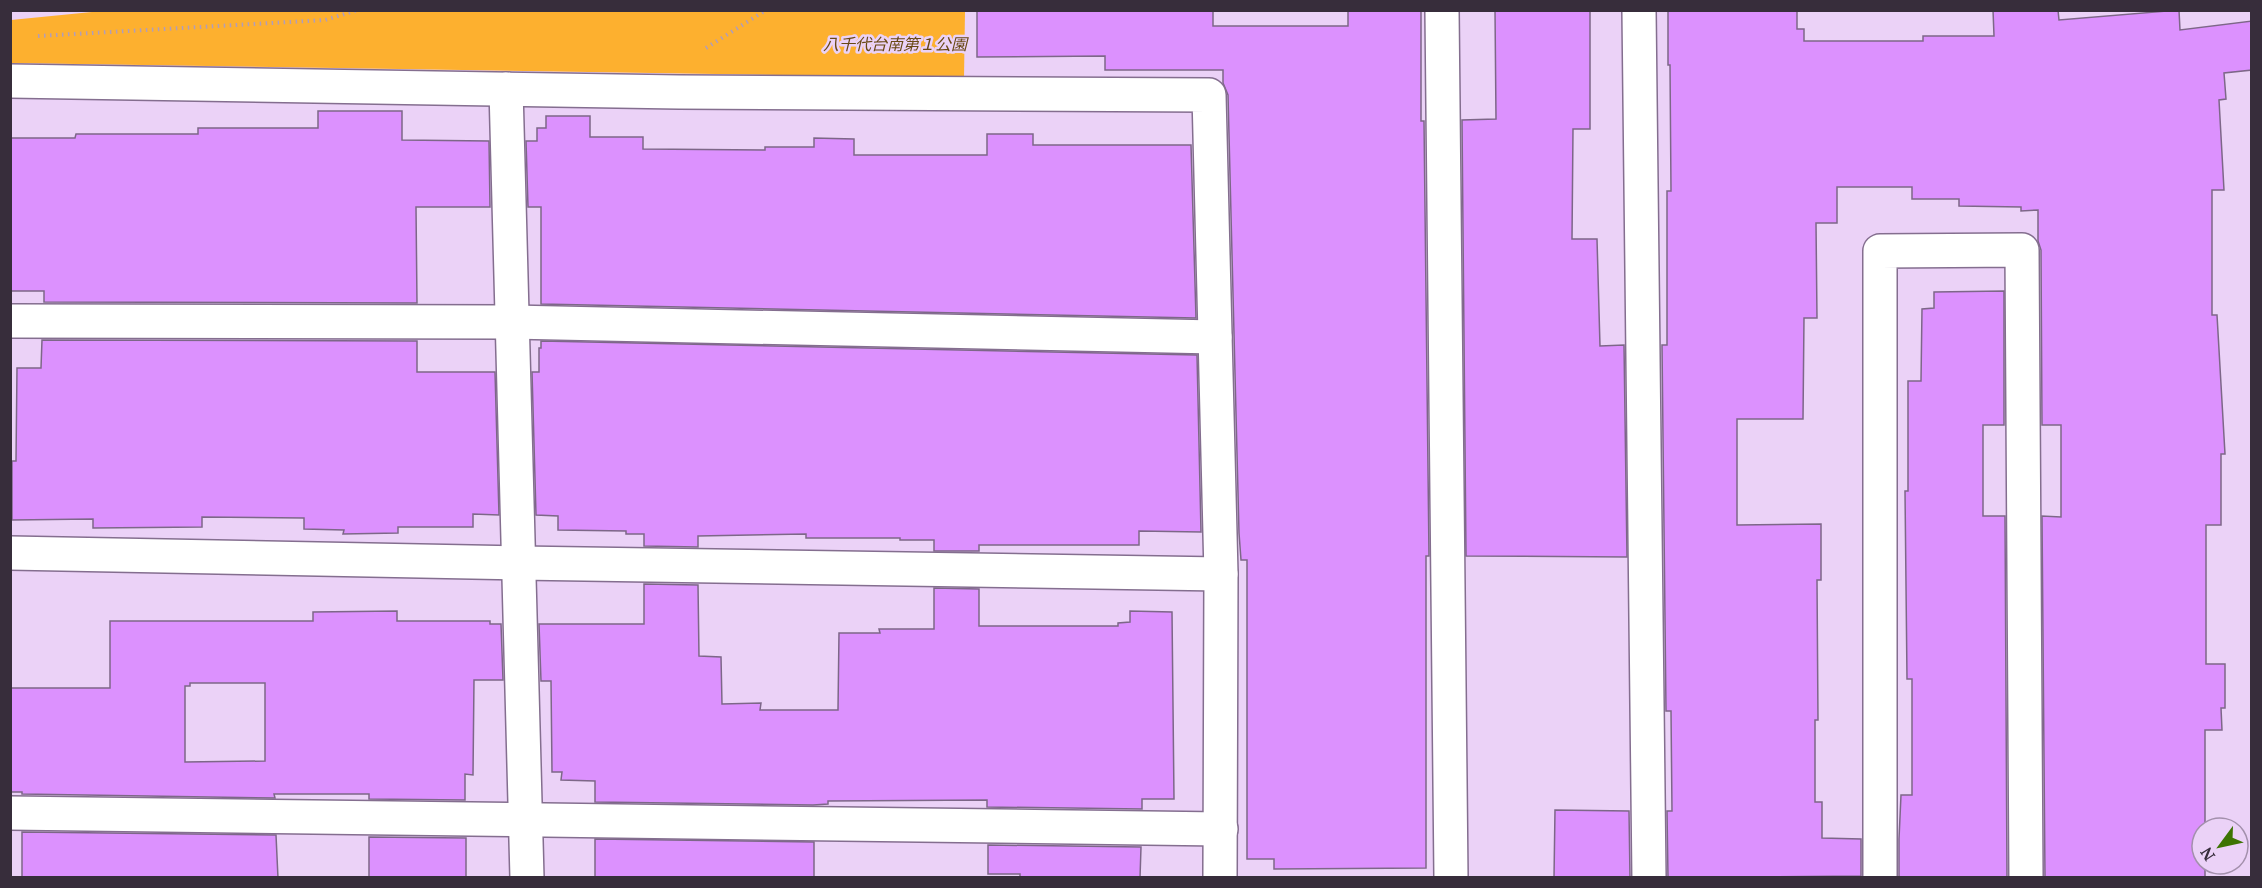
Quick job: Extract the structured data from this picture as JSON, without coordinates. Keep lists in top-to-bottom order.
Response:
{
  "parks": ["八千代台南第１公園"],
  "north": "bottom left"
}
